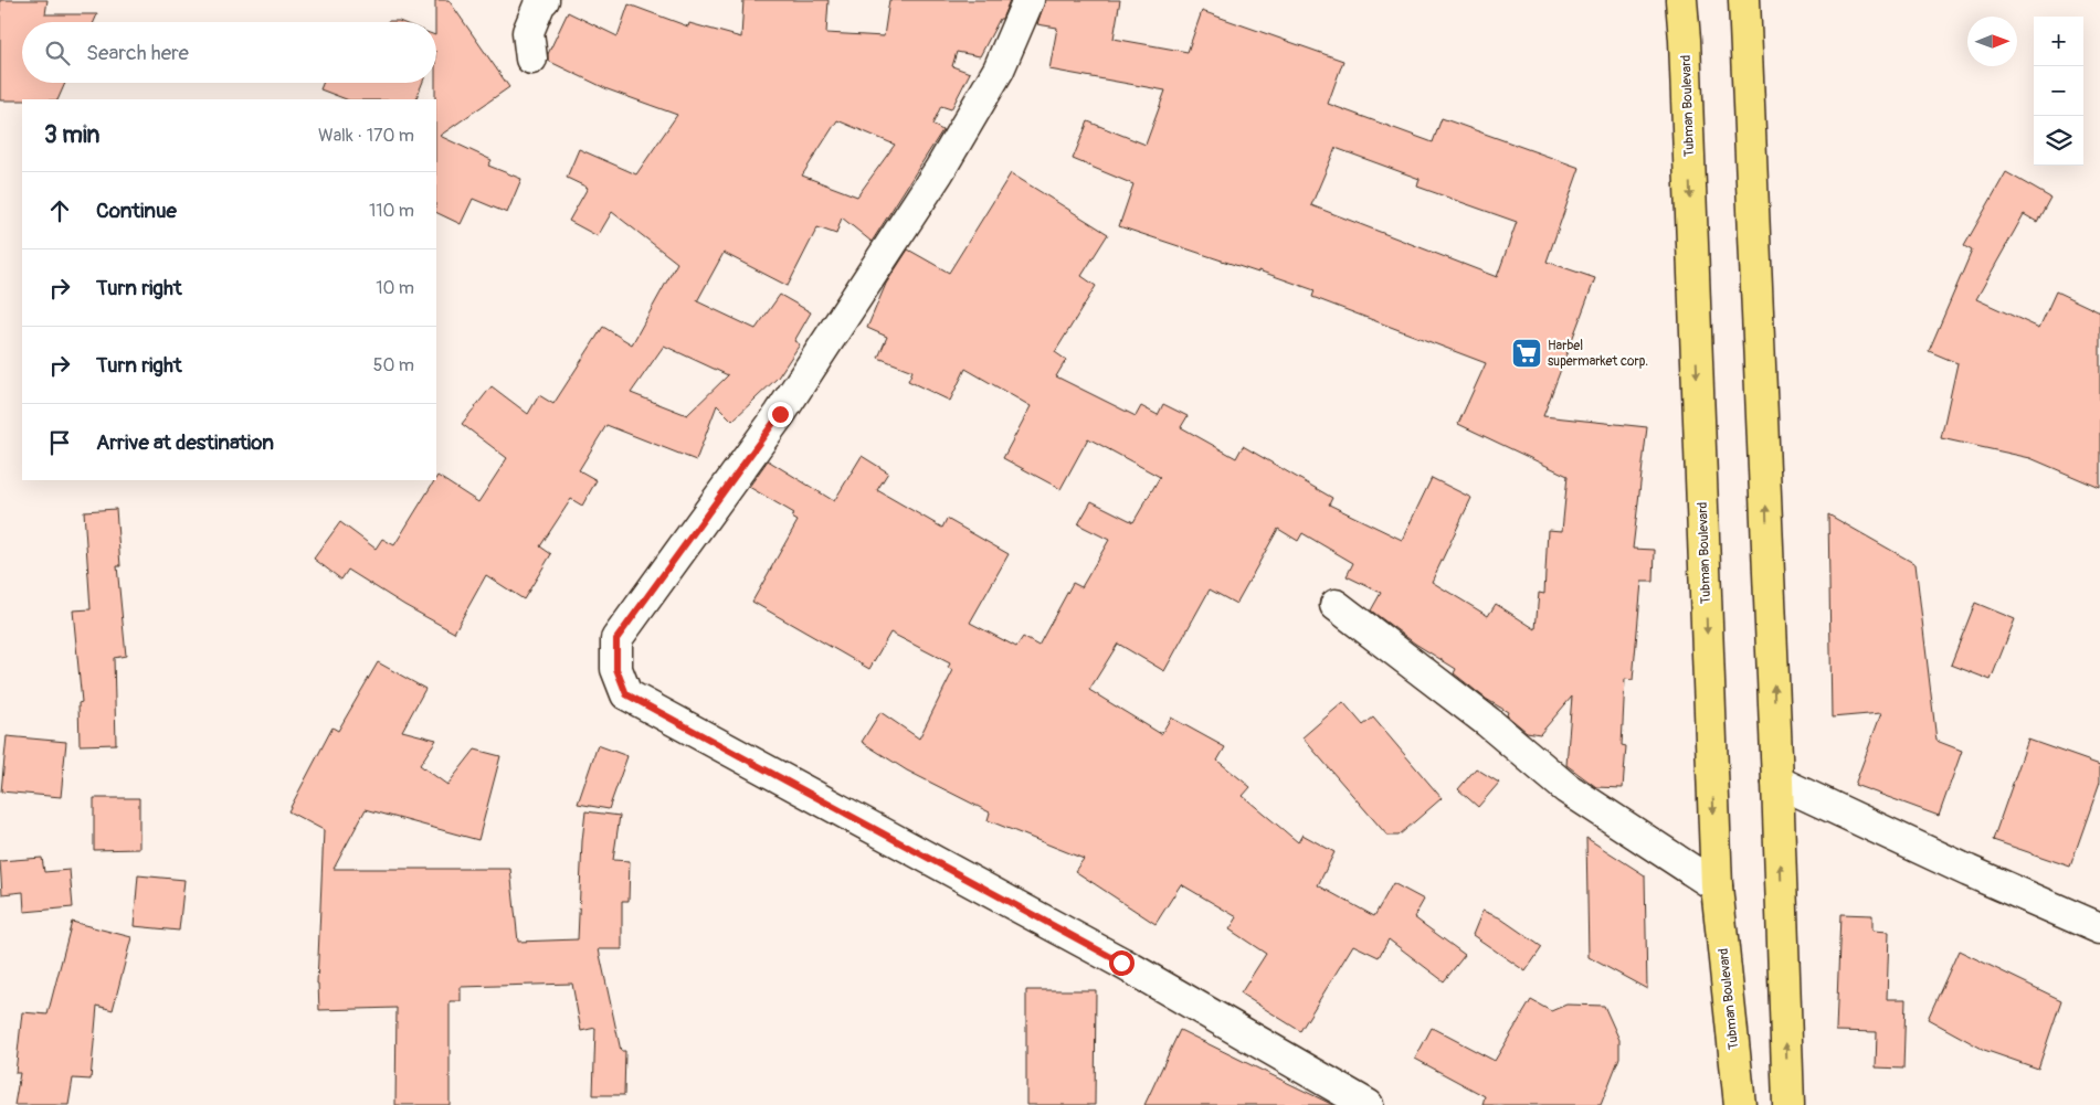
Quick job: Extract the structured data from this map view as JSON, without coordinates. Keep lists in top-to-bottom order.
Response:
{
  "streets": {
    "highway": ["Tubman Boulevard"]
  },
  "places": {
    "supermarket": ["Harbel supermarket corp."]
  },
  "north": "right",
  "page": {
    "map_buttons": ["+", "−"],
    "search": "Search here",
    "heading": ["3 min", "Walk · 170 m"],
    "list": [
      ["Continue", "110 m"],
      ["Turn right", "10 m"],
      ["Turn right", "50 m"],
      "Arrive at destination"
    ]
  }
}
